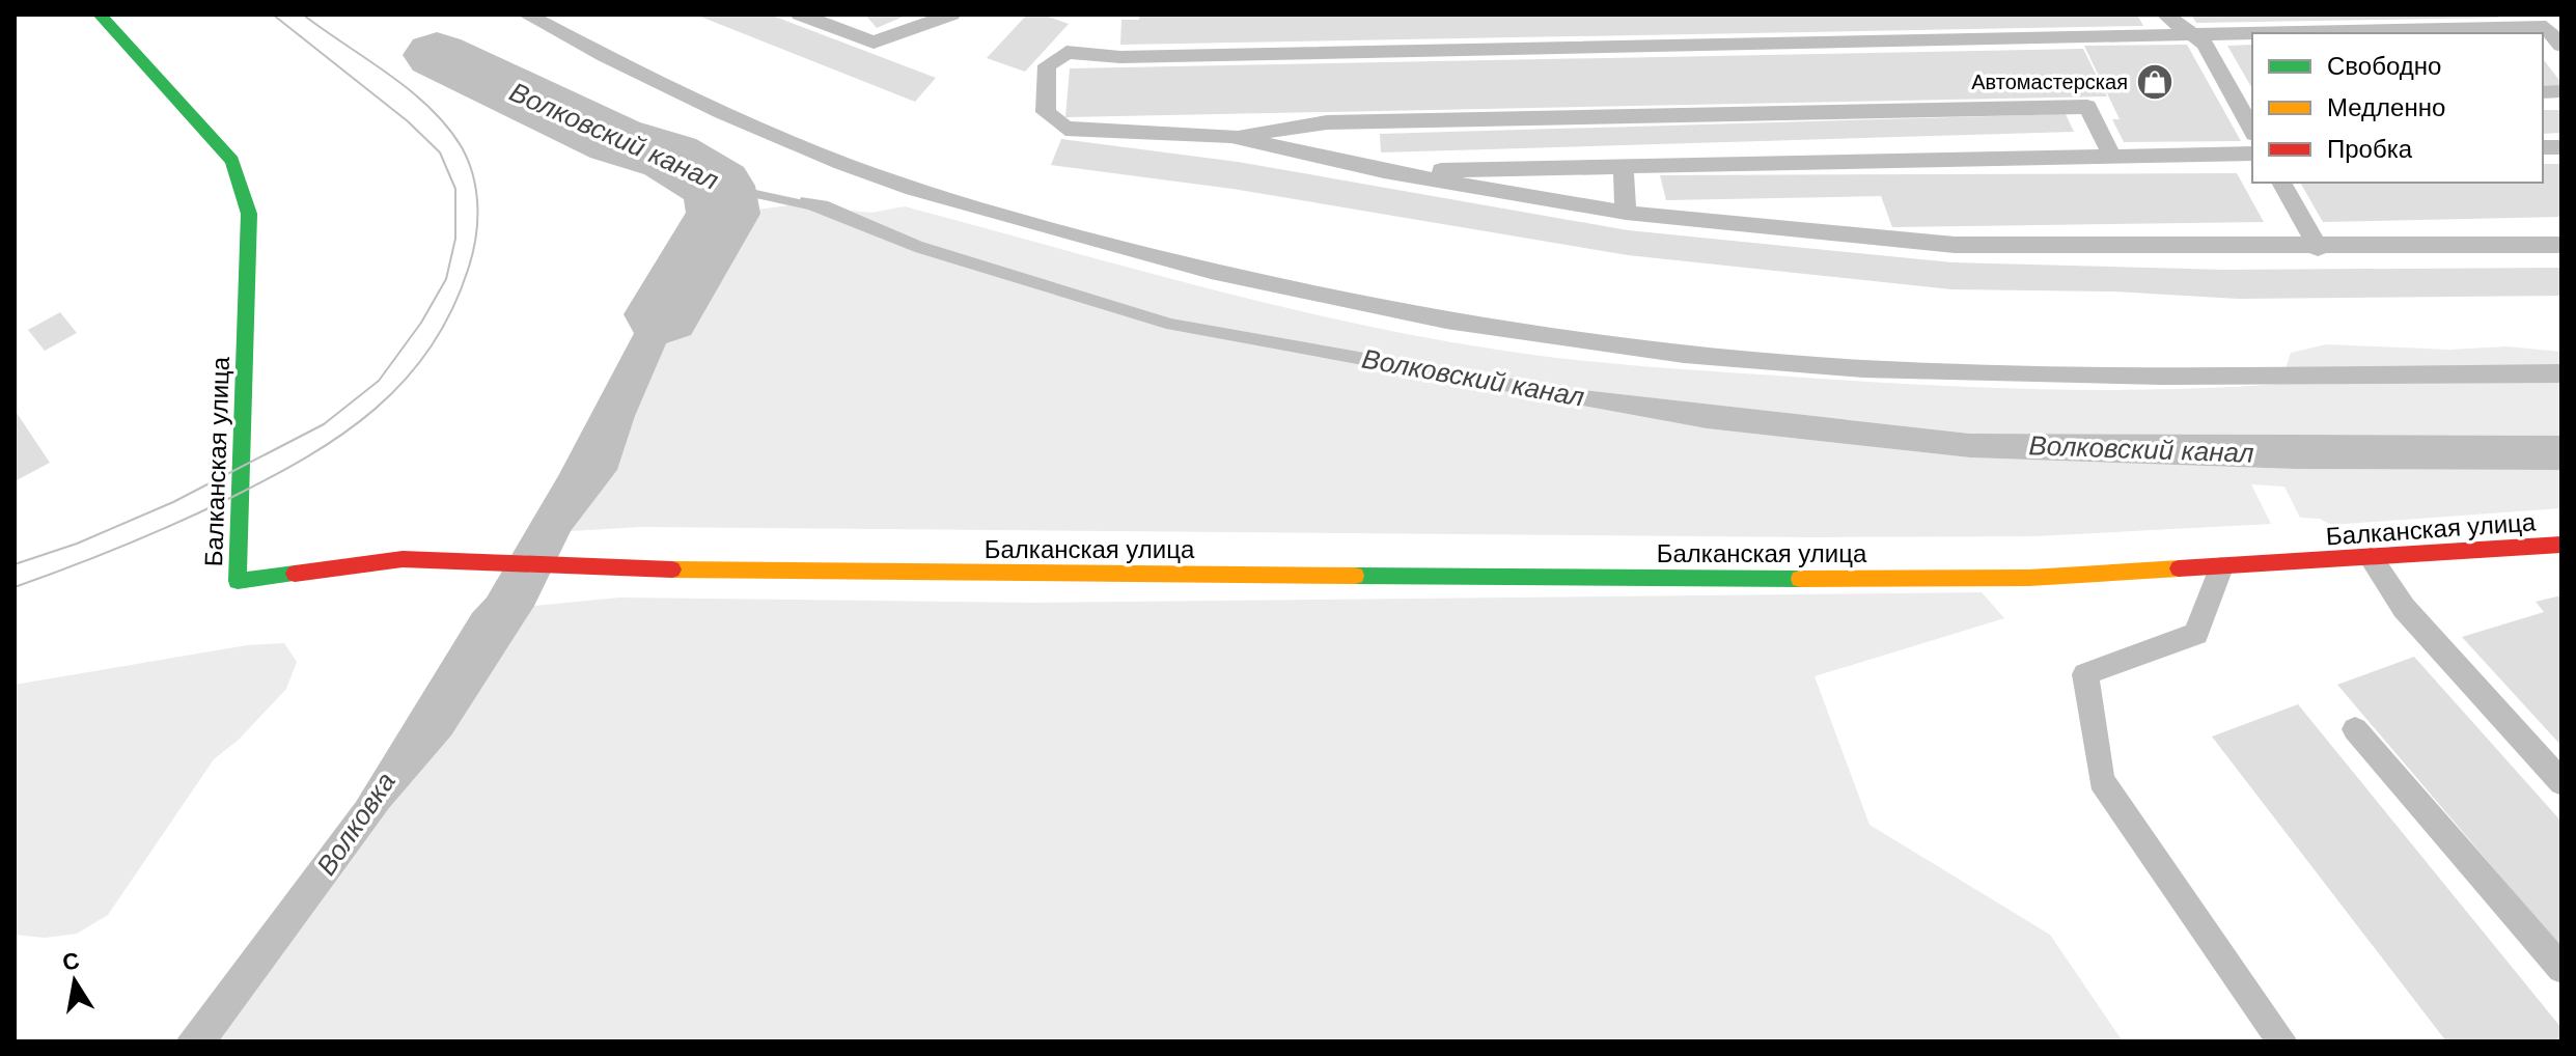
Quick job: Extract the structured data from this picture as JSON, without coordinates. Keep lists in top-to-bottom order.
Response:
{
  "streets": {
    "street": ["Балканская улица"]
  },
  "water": ["Волковский канал", "Волковка"],
  "places": {
    "shop": ["Автомастерская"]
  },
  "legend": ["Свободно", "Медленно", "Пробка"],
  "north": "top"
}
